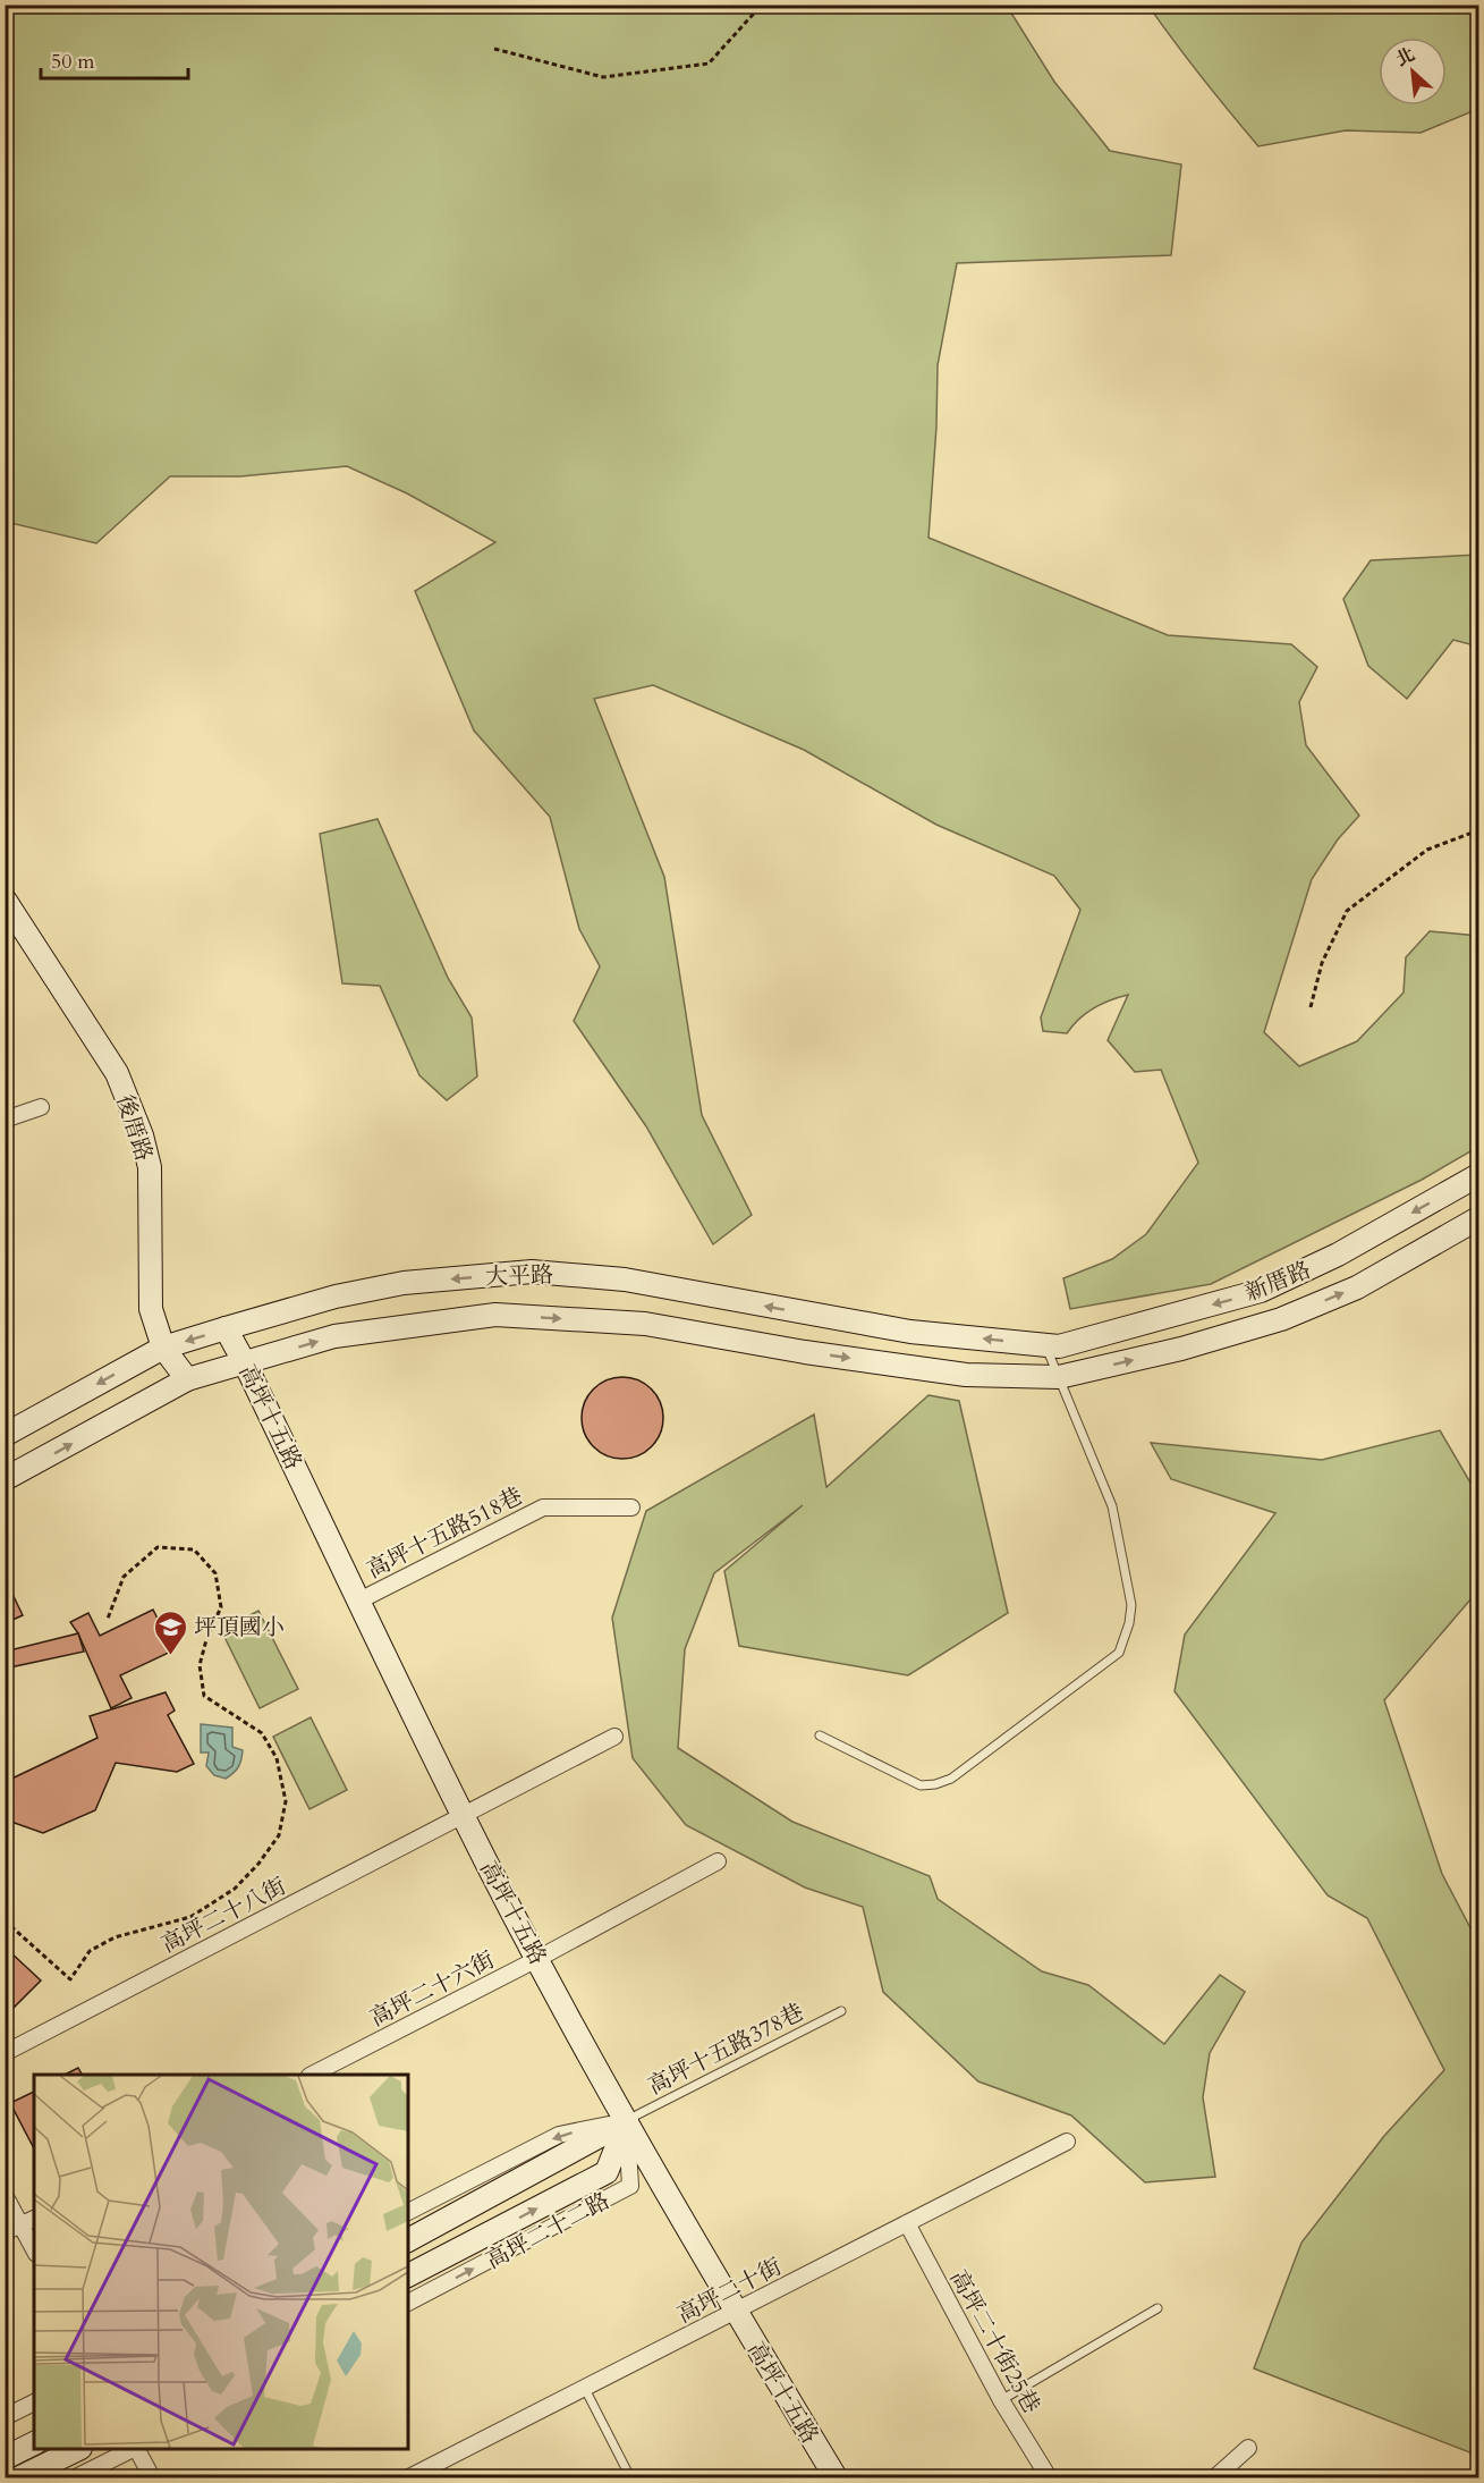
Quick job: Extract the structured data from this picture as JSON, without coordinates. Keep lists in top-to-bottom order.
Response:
{
  "streets": {
    "street": [
      "後厝路",
      "大平路",
      "新厝路",
      "高坪十五路",
      "高坪十五路518巷",
      "高坪二十八街",
      "高坪二十六街",
      "高坪二十二路",
      "高坪二十街",
      "高坪二十街25巷"
    ],
    "lane": ["高坪十五路378巷"]
  },
  "crossings": [
    ["後厝路", "大平路"],
    ["大平路", "新厝路"],
    ["大平路", "高坪十五路"],
    ["高坪十五路", "高坪十五路518巷"],
    ["高坪十五路", "高坪二十八街"],
    ["高坪十五路", "高坪二十六街"],
    ["高坪十五路", "高坪十五路378巷"],
    ["高坪十五路", "高坪二十二路"],
    ["高坪十五路", "高坪二十街"],
    ["高坪十五路378巷", "高坪二十二路"],
    ["高坪二十街", "高坪二十街25巷"]
  ],
  "places": {
    "school or university": ["坪頂國小"]
  },
  "scale_bar": "50 m",
  "north": "top left"
}
